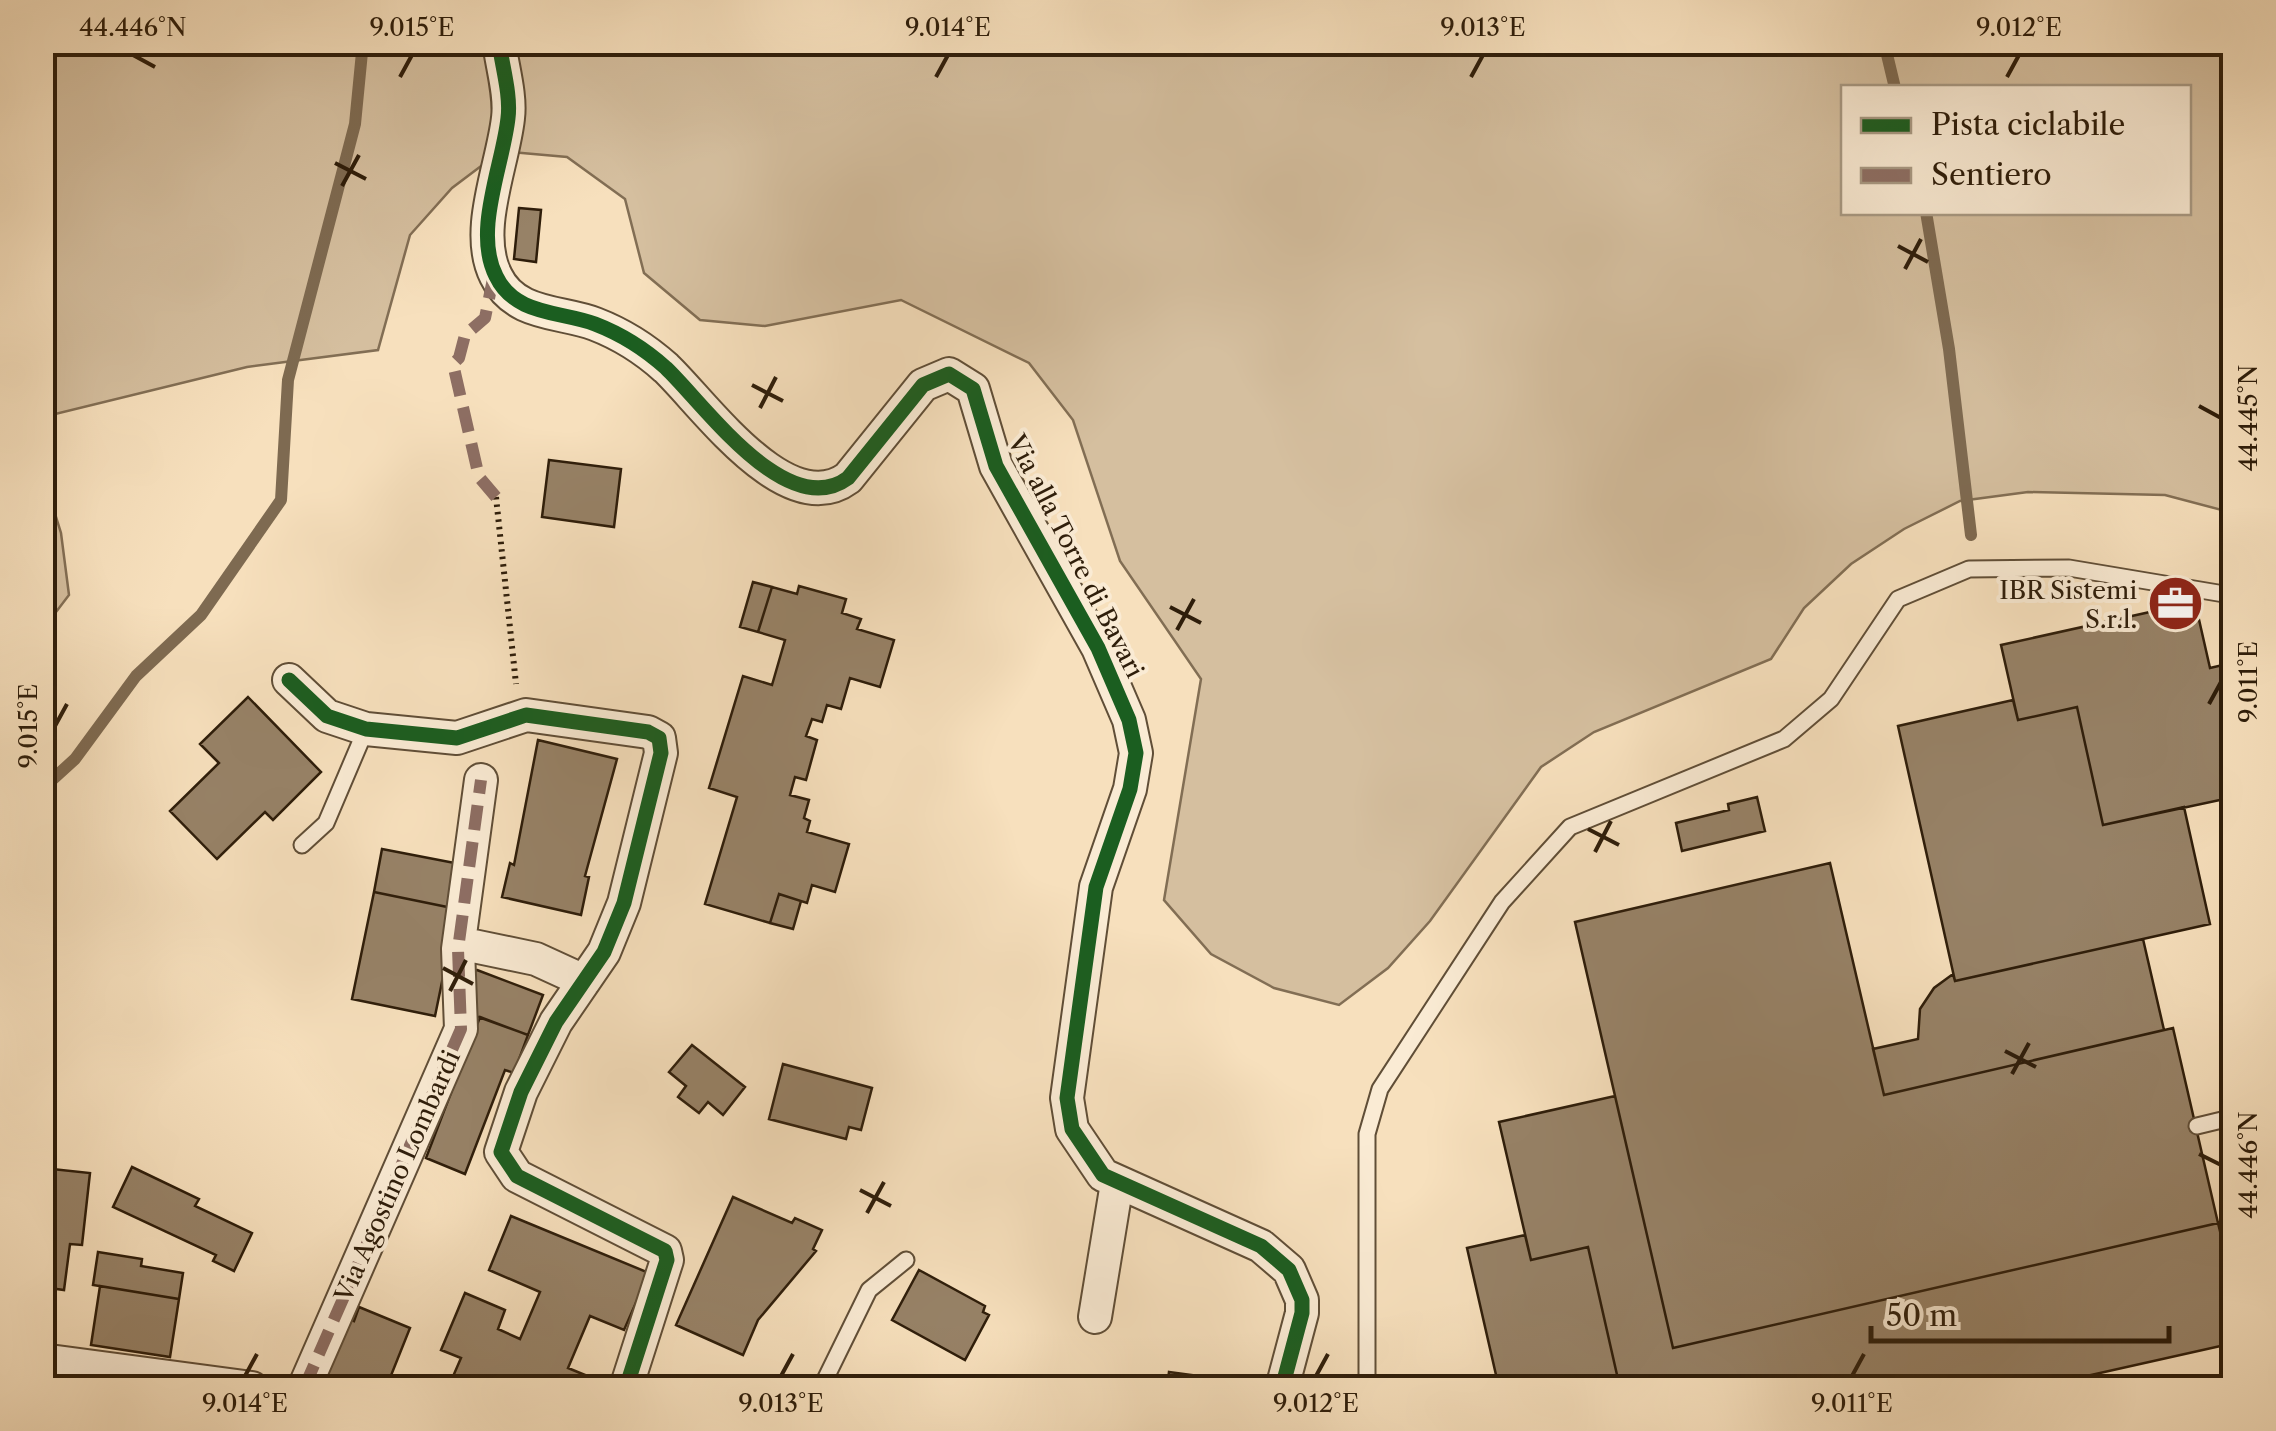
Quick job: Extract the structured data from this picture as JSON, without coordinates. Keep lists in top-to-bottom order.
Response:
{
  "streets": {
    "street": ["Via alla Torre di Bavari", "Via Agostino Lombardi"]
  },
  "places": {
    "office": ["IBR Sistemi S.r.l."]
  },
  "legend": ["Pista ciclabile", "Sentiero"],
  "scale_bar": "50 m",
  "coordinates": [
    "44.446°N",
    "9.015°E",
    "9.014°E",
    "9.013°E",
    "9.012°E",
    "44.445°N",
    "9.011°E"
  ]
}
